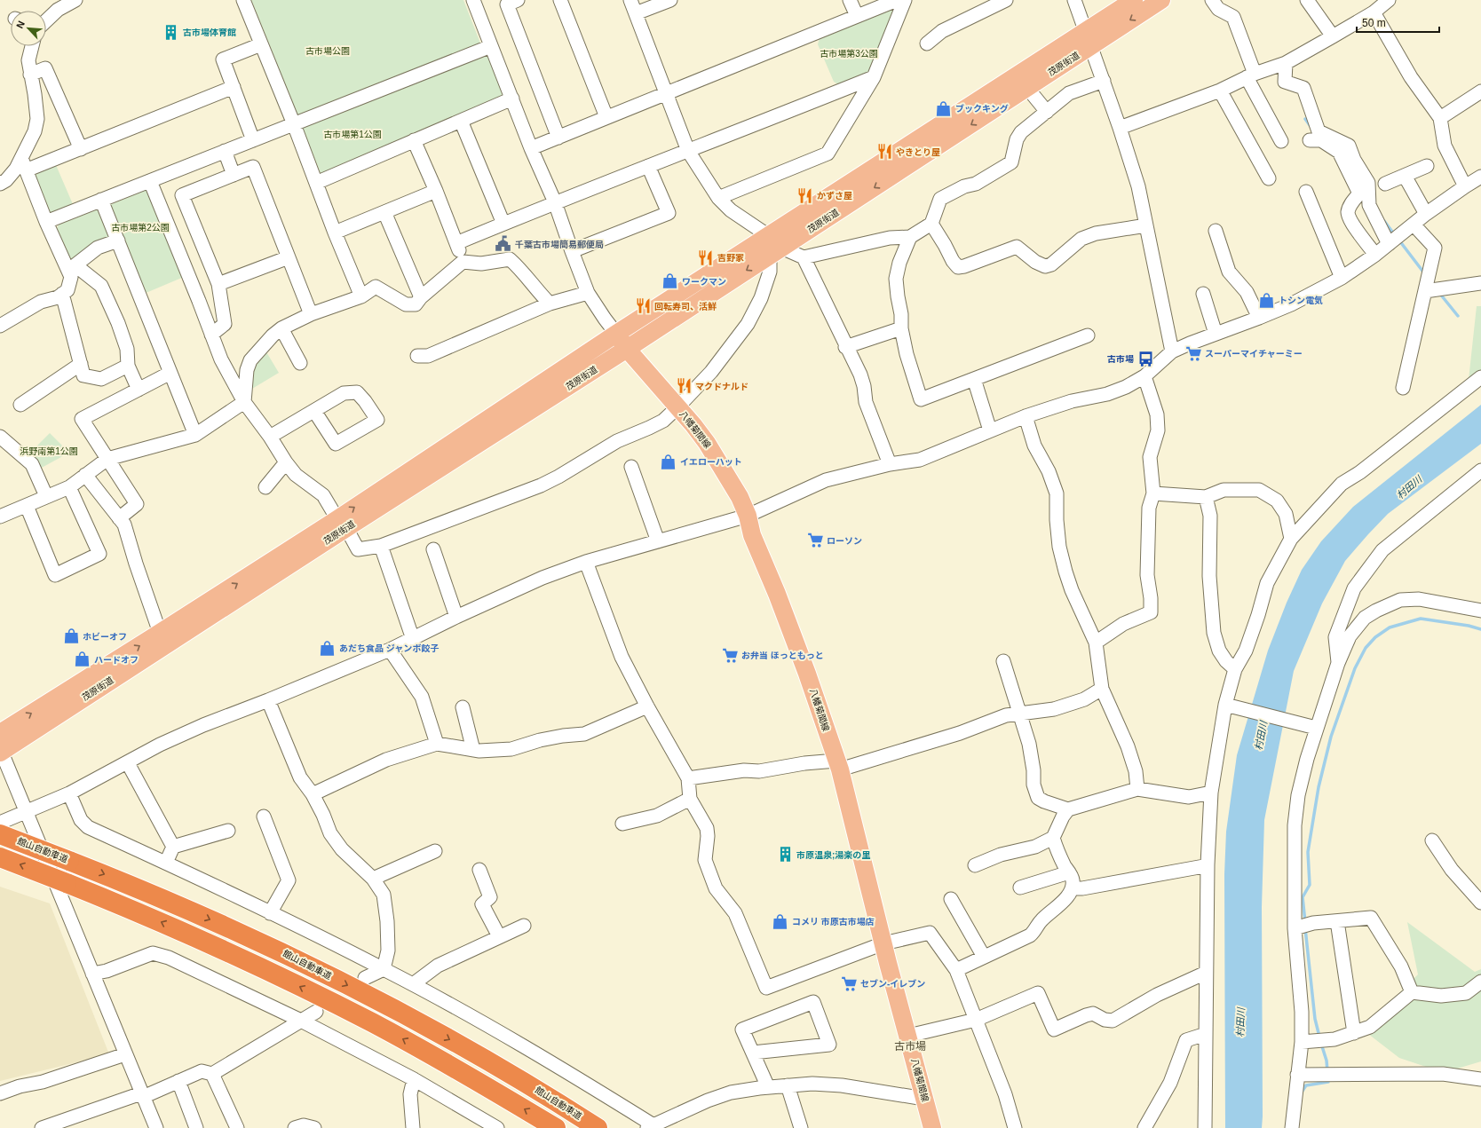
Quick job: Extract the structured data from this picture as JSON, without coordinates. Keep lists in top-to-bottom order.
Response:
{
  "streets": {
    "highway": ["館山自動車道"],
    "main road": ["茂原街道", "八幡菊間線"]
  },
  "crossings": [
    ["茂原街道", "八幡菊間線"]
  ],
  "districts": ["古市場"],
  "water": ["村田川"],
  "parks": [
    "古市場公園",
    "古市場第3公園",
    "古市場第1公園",
    "古市場第2公園",
    "浜野南第1公園"
  ],
  "places": {
    "building": ["古市場体育館", "市原温泉;湯楽の里"],
    "shop": [
      "ブックキング",
      "ワークマン",
      "トシン電気",
      "イエローハット",
      "ホビーオフ",
      "あだち食品 ジャンボ餃子",
      "ハードオフ",
      "コメリ 市原古市場店"
    ],
    "restaurant": [
      "やきとり屋",
      "かずさ屋",
      "吉野家",
      "回転寿司、活鮮",
      "マクドナルド"
    ],
    "public building": ["千葉古市場簡易郵便局"],
    "supermarket": [
      "スーパーマイチャーミー",
      "ローソン",
      "お弁当 ほっともっと",
      "セブン-イレブン"
    ],
    "bus stop": ["古市場"]
  },
  "scale_bar": "50 m",
  "north": "top left"
}
